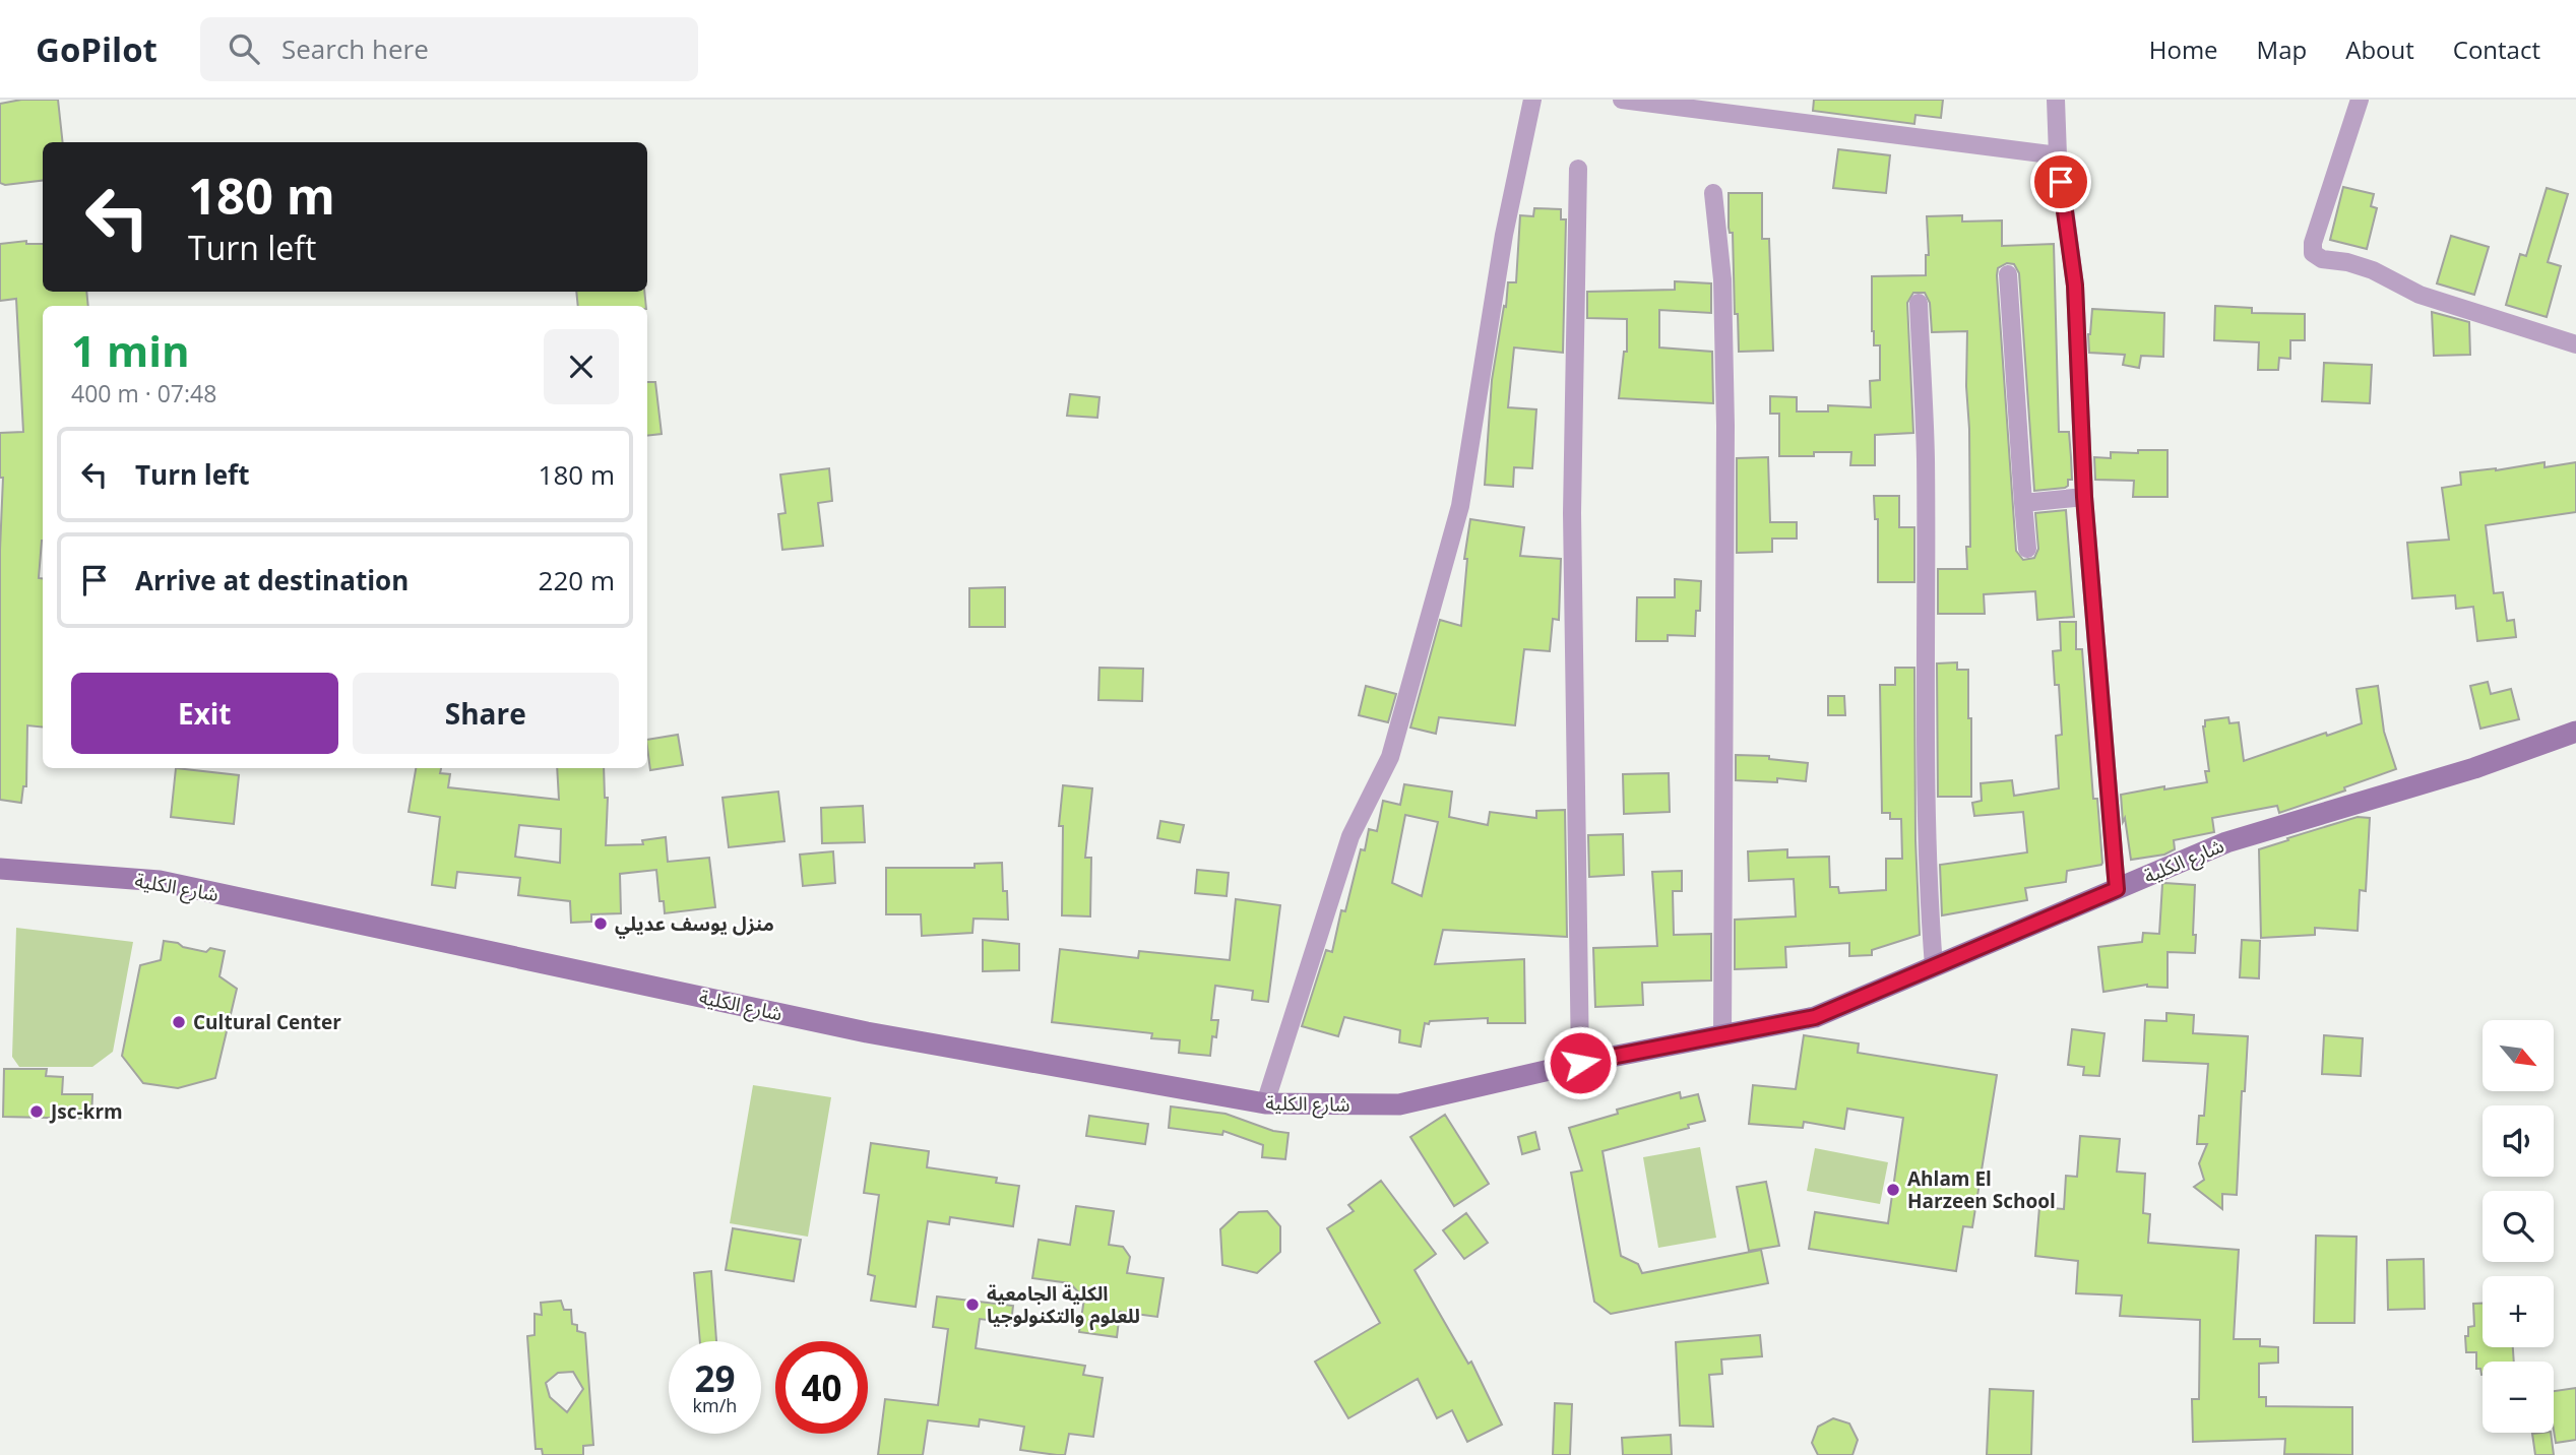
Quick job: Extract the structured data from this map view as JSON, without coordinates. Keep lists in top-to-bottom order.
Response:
{
  "streets": {
    "street": ["شارع الكلية"]
  },
  "places": [
    "منزل يوسف عديلي",
    "Cultural Center",
    "Jsc-krm",
    "Ahlam El Harzeen School",
    "الكلية الجامعية للعلوم والتكنولوجيا"
  ],
  "north": "bottom right",
  "page": {
    "header": "GoPilot",
    "search": "Search here",
    "nav": [
      "Home",
      "Map",
      "About",
      "Contact"
    ],
    "turn": ["180 m", "Turn left"],
    "heading": ["1 min", "400 m · 07:48"],
    "list": [
      {
        "name": "Turn left",
        "value": "180 m"
      },
      {
        "name": "Arrive at destination",
        "value": "220 m"
      }
    ],
    "buttons": ["Exit", "Share"],
    "map_buttons": ["+", "−"],
    "speed": "29 km/h",
    "limit": "40"
  }
}
